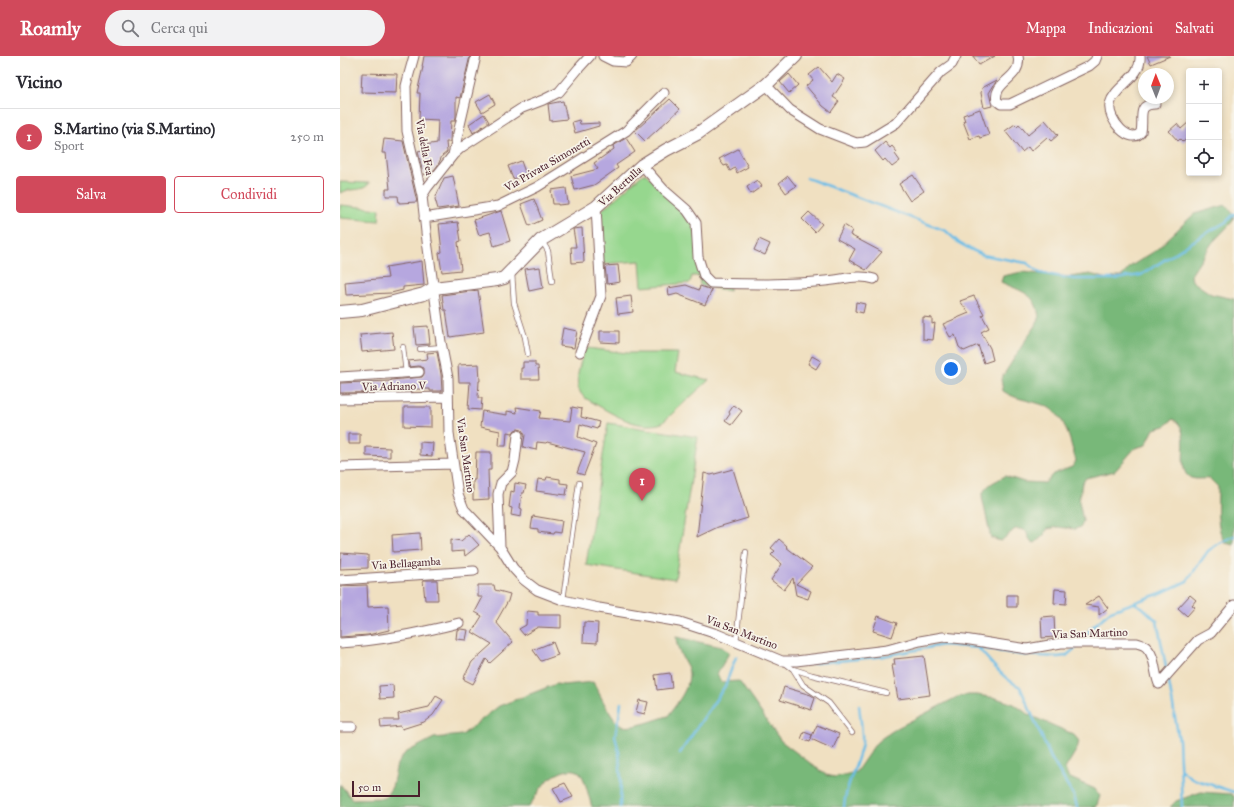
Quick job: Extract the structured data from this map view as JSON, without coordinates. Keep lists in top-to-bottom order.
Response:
{
  "streets": {
    "street": [
      "Via della Fea",
      "Via Privata Simonetti",
      "Via Bertulla",
      "Via Adriano V",
      "Via San Martino",
      "Via Bellagamba"
    ]
  },
  "crossings": [
    ["Via della Fea", "Via Privata Simonetti"],
    ["Via della Fea", "Via San Martino"],
    ["Via Privata Simonetti", "Via San Martino"],
    ["Via Bertulla", "Via San Martino"],
    ["Via Adriano V", "Via San Martino"]
  ],
  "scale_bar": "50 m",
  "north": "top",
  "page": {
    "header": "Roamly",
    "search": "Cerca qui",
    "nav": ["Mappa", "Indicazioni", "Salvati"],
    "heading": "Vicino",
    "map_buttons": ["+", "−"],
    "list": [
      {
        "mark": "1",
        "name": "S.Martino (via S.Martino)",
        "note": "Sport",
        "value": "250 m"
      }
    ],
    "buttons": ["Salva", "Condividi"],
    "pins": "1",
    "scale": "50 m"
  }
}
